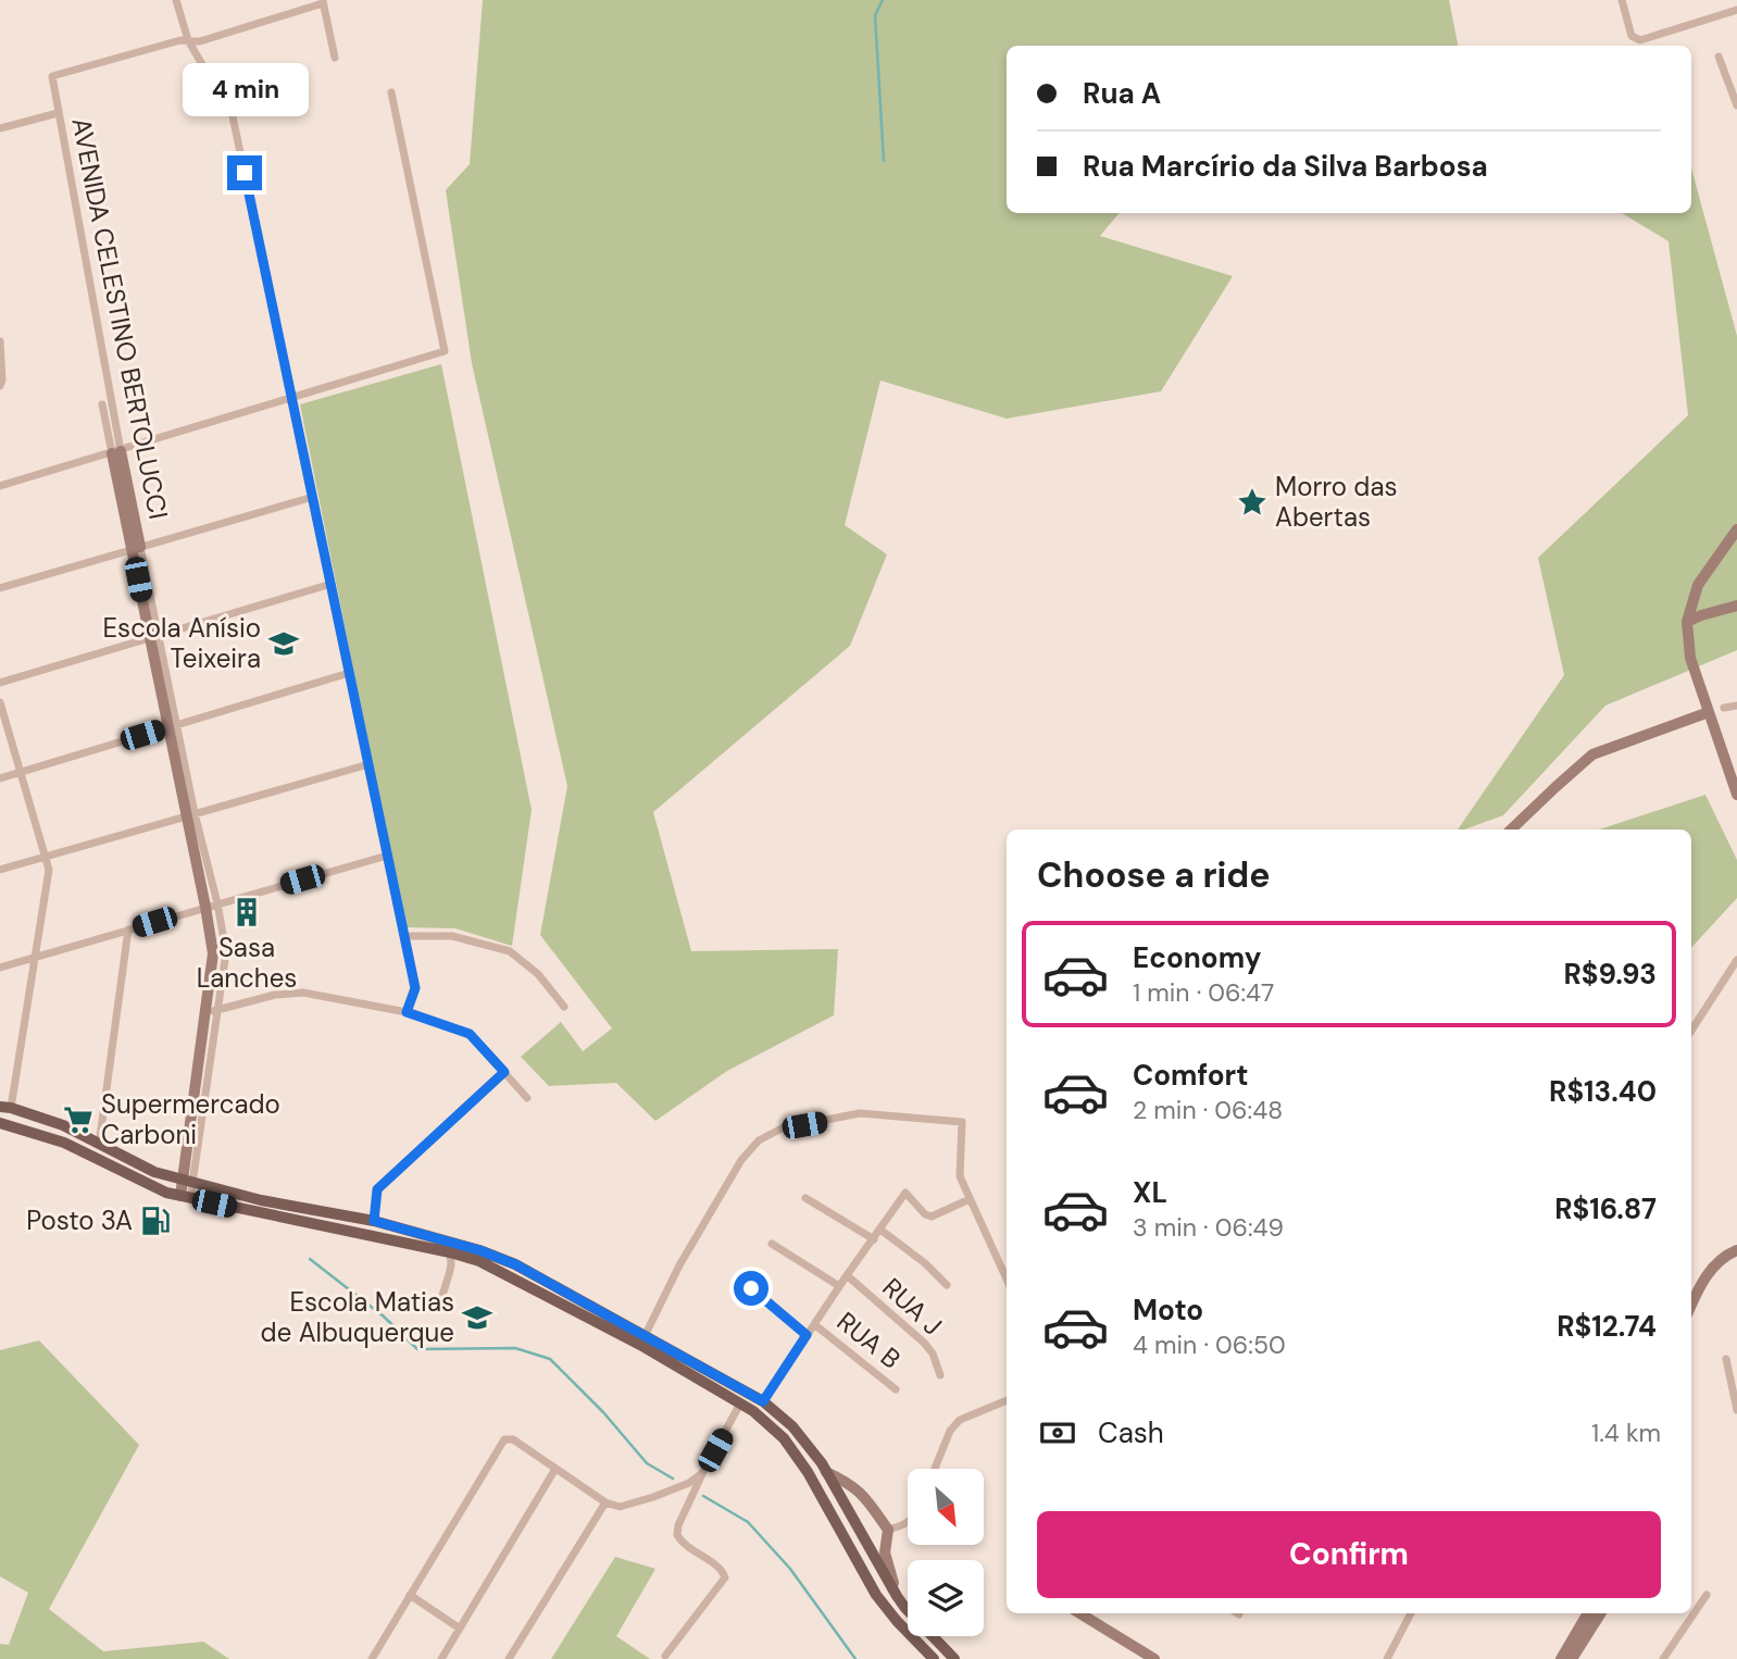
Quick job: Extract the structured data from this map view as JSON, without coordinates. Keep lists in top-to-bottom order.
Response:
{
  "streets": {
    "street": ["AVENIDA CELESTINO BERTOLUCCI", "RUA J", "RUA B"]
  },
  "places": {
    "place": ["Morro das Abertas"],
    "school or university": ["Escola Anísio Teixeira", "Escola Matias de Albuquerque"],
    "building": ["Sasa Lanches"],
    "supermarket": ["Supermercado Carboni"],
    "fuel station": ["Posto 3A"]
  },
  "north": "bottom right",
  "page": {
    "banner": ["Rua A", "Rua Marcírio da Silva Barbosa"],
    "bubble": "4 min",
    "heading": "Choose a ride",
    "list": [
      {
        "name": "Economy",
        "note": "1 min · 06:47",
        "value": "R$9.93"
      },
      {
        "name": "Comfort",
        "note": "2 min · 06:48",
        "value": "R$13.40"
      },
      {
        "name": "XL",
        "note": "3 min · 06:49",
        "value": "R$16.87"
      },
      {
        "name": "Moto",
        "note": "4 min · 06:50",
        "value": "R$12.74"
      }
    ],
    "pay": ["Cash", "1.4 km"],
    "buttons": "Confirm"
  }
}
